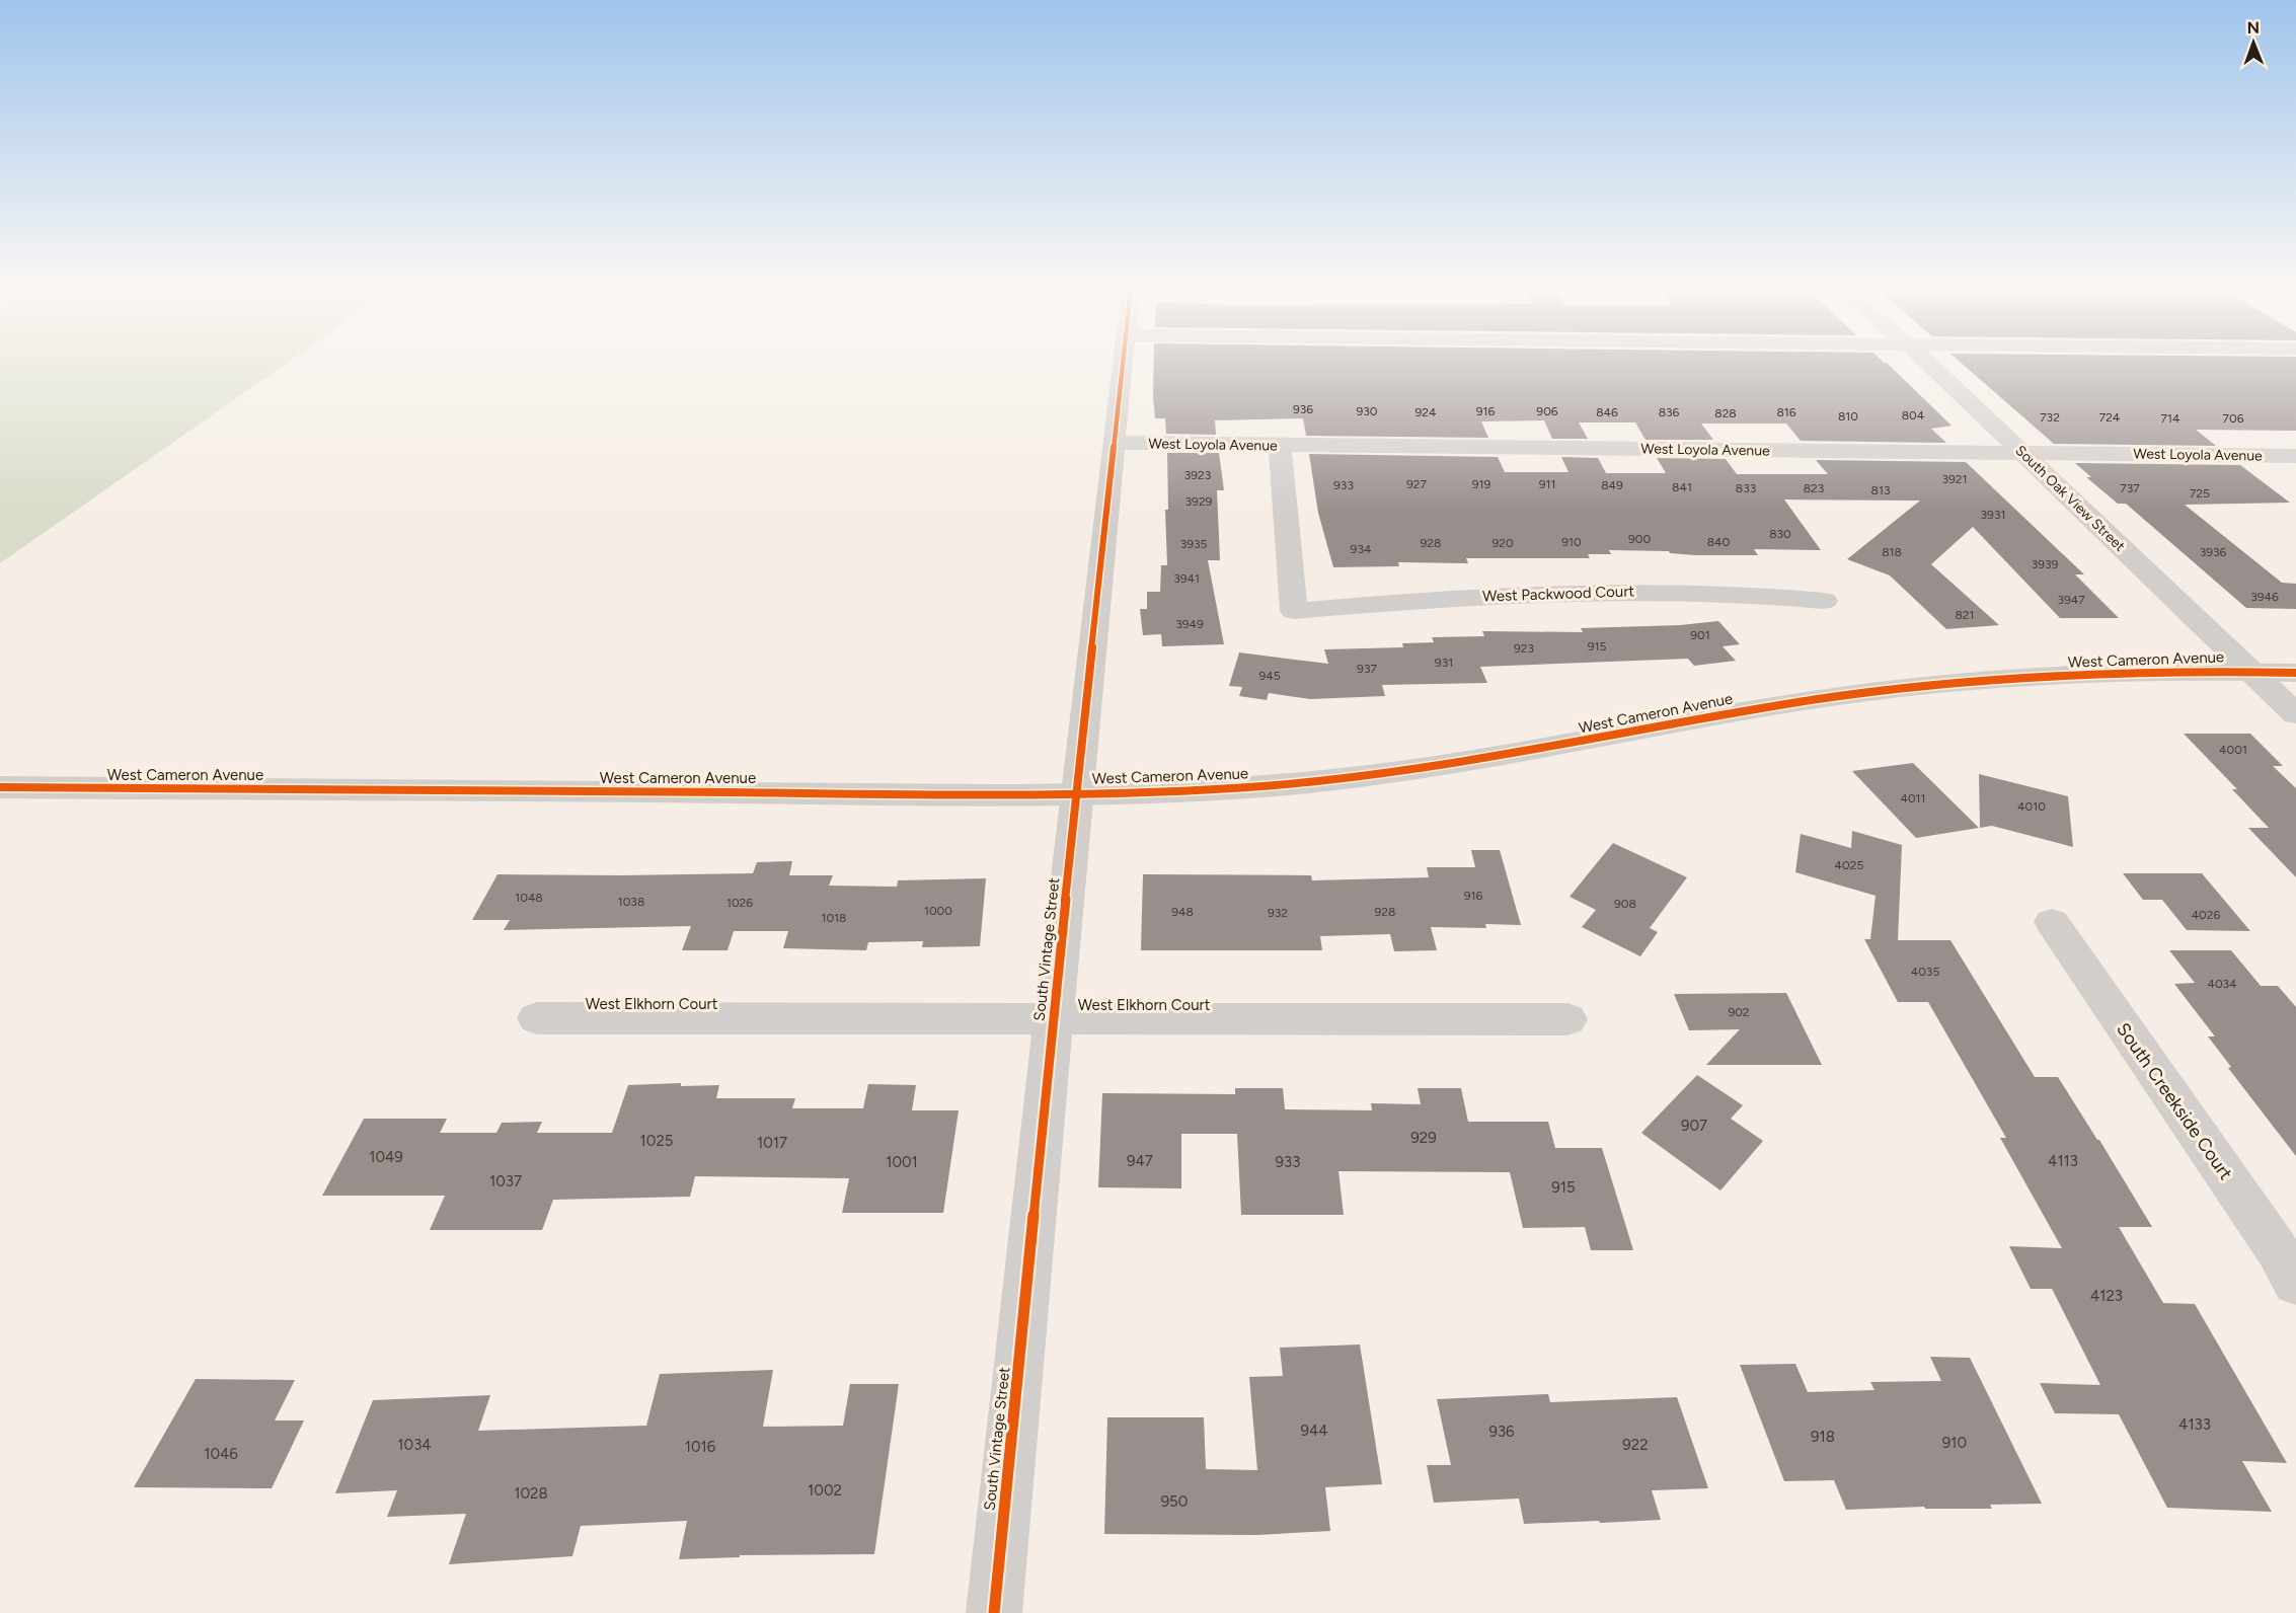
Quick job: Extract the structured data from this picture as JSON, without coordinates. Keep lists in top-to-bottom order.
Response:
{
  "streets": {
    "street": [
      "West Loyola Avenue",
      "South Oak View Street",
      "West Packwood Court",
      "West Cameron Avenue",
      "South Vintage Street",
      "West Elkhorn Court",
      "South Creekside Court"
    ]
  },
  "crossings": [
    ["West Loyola Avenue", "South Oak View Street"],
    ["West Loyola Avenue", "West Packwood Court"],
    ["West Loyola Avenue", "South Vintage Street"],
    ["South Oak View Street", "West Cameron Avenue"],
    ["West Cameron Avenue", "South Vintage Street"],
    ["South Vintage Street", "West Elkhorn Court"]
  ],
  "house_numbers": [
    "936",
    "930",
    "916",
    "906",
    "924",
    "846",
    "836",
    "816",
    "828",
    "804",
    "810",
    "732",
    "724",
    "714",
    "706",
    "3923",
    "3921",
    "927",
    "919",
    "911",
    "933",
    "849",
    "841",
    "833",
    "823",
    "737",
    "813",
    "725",
    "3929",
    "3931",
    "830",
    "900",
    "910",
    "840",
    "928",
    "920",
    "3935",
    "934",
    "818",
    "3936",
    "3939",
    "3941",
    "3946",
    "3947",
    "821",
    "3949",
    "901",
    "915",
    "923",
    "931",
    "937",
    "945",
    "4001",
    "4011",
    "4010",
    "4025",
    "916",
    "1048",
    "1038",
    "1026",
    "908",
    "1000",
    "948",
    "928",
    "932",
    "4026",
    "1018",
    "4035",
    "4034",
    "902",
    "907",
    "929",
    "1025",
    "1017",
    "1049",
    "947",
    "4113",
    "1001",
    "933",
    "1037",
    "915",
    "4123",
    "4133",
    "944",
    "936",
    "918",
    "910",
    "1034",
    "922",
    "1016",
    "1046",
    "1002",
    "1028",
    "950"
  ],
  "north": "top"
}
